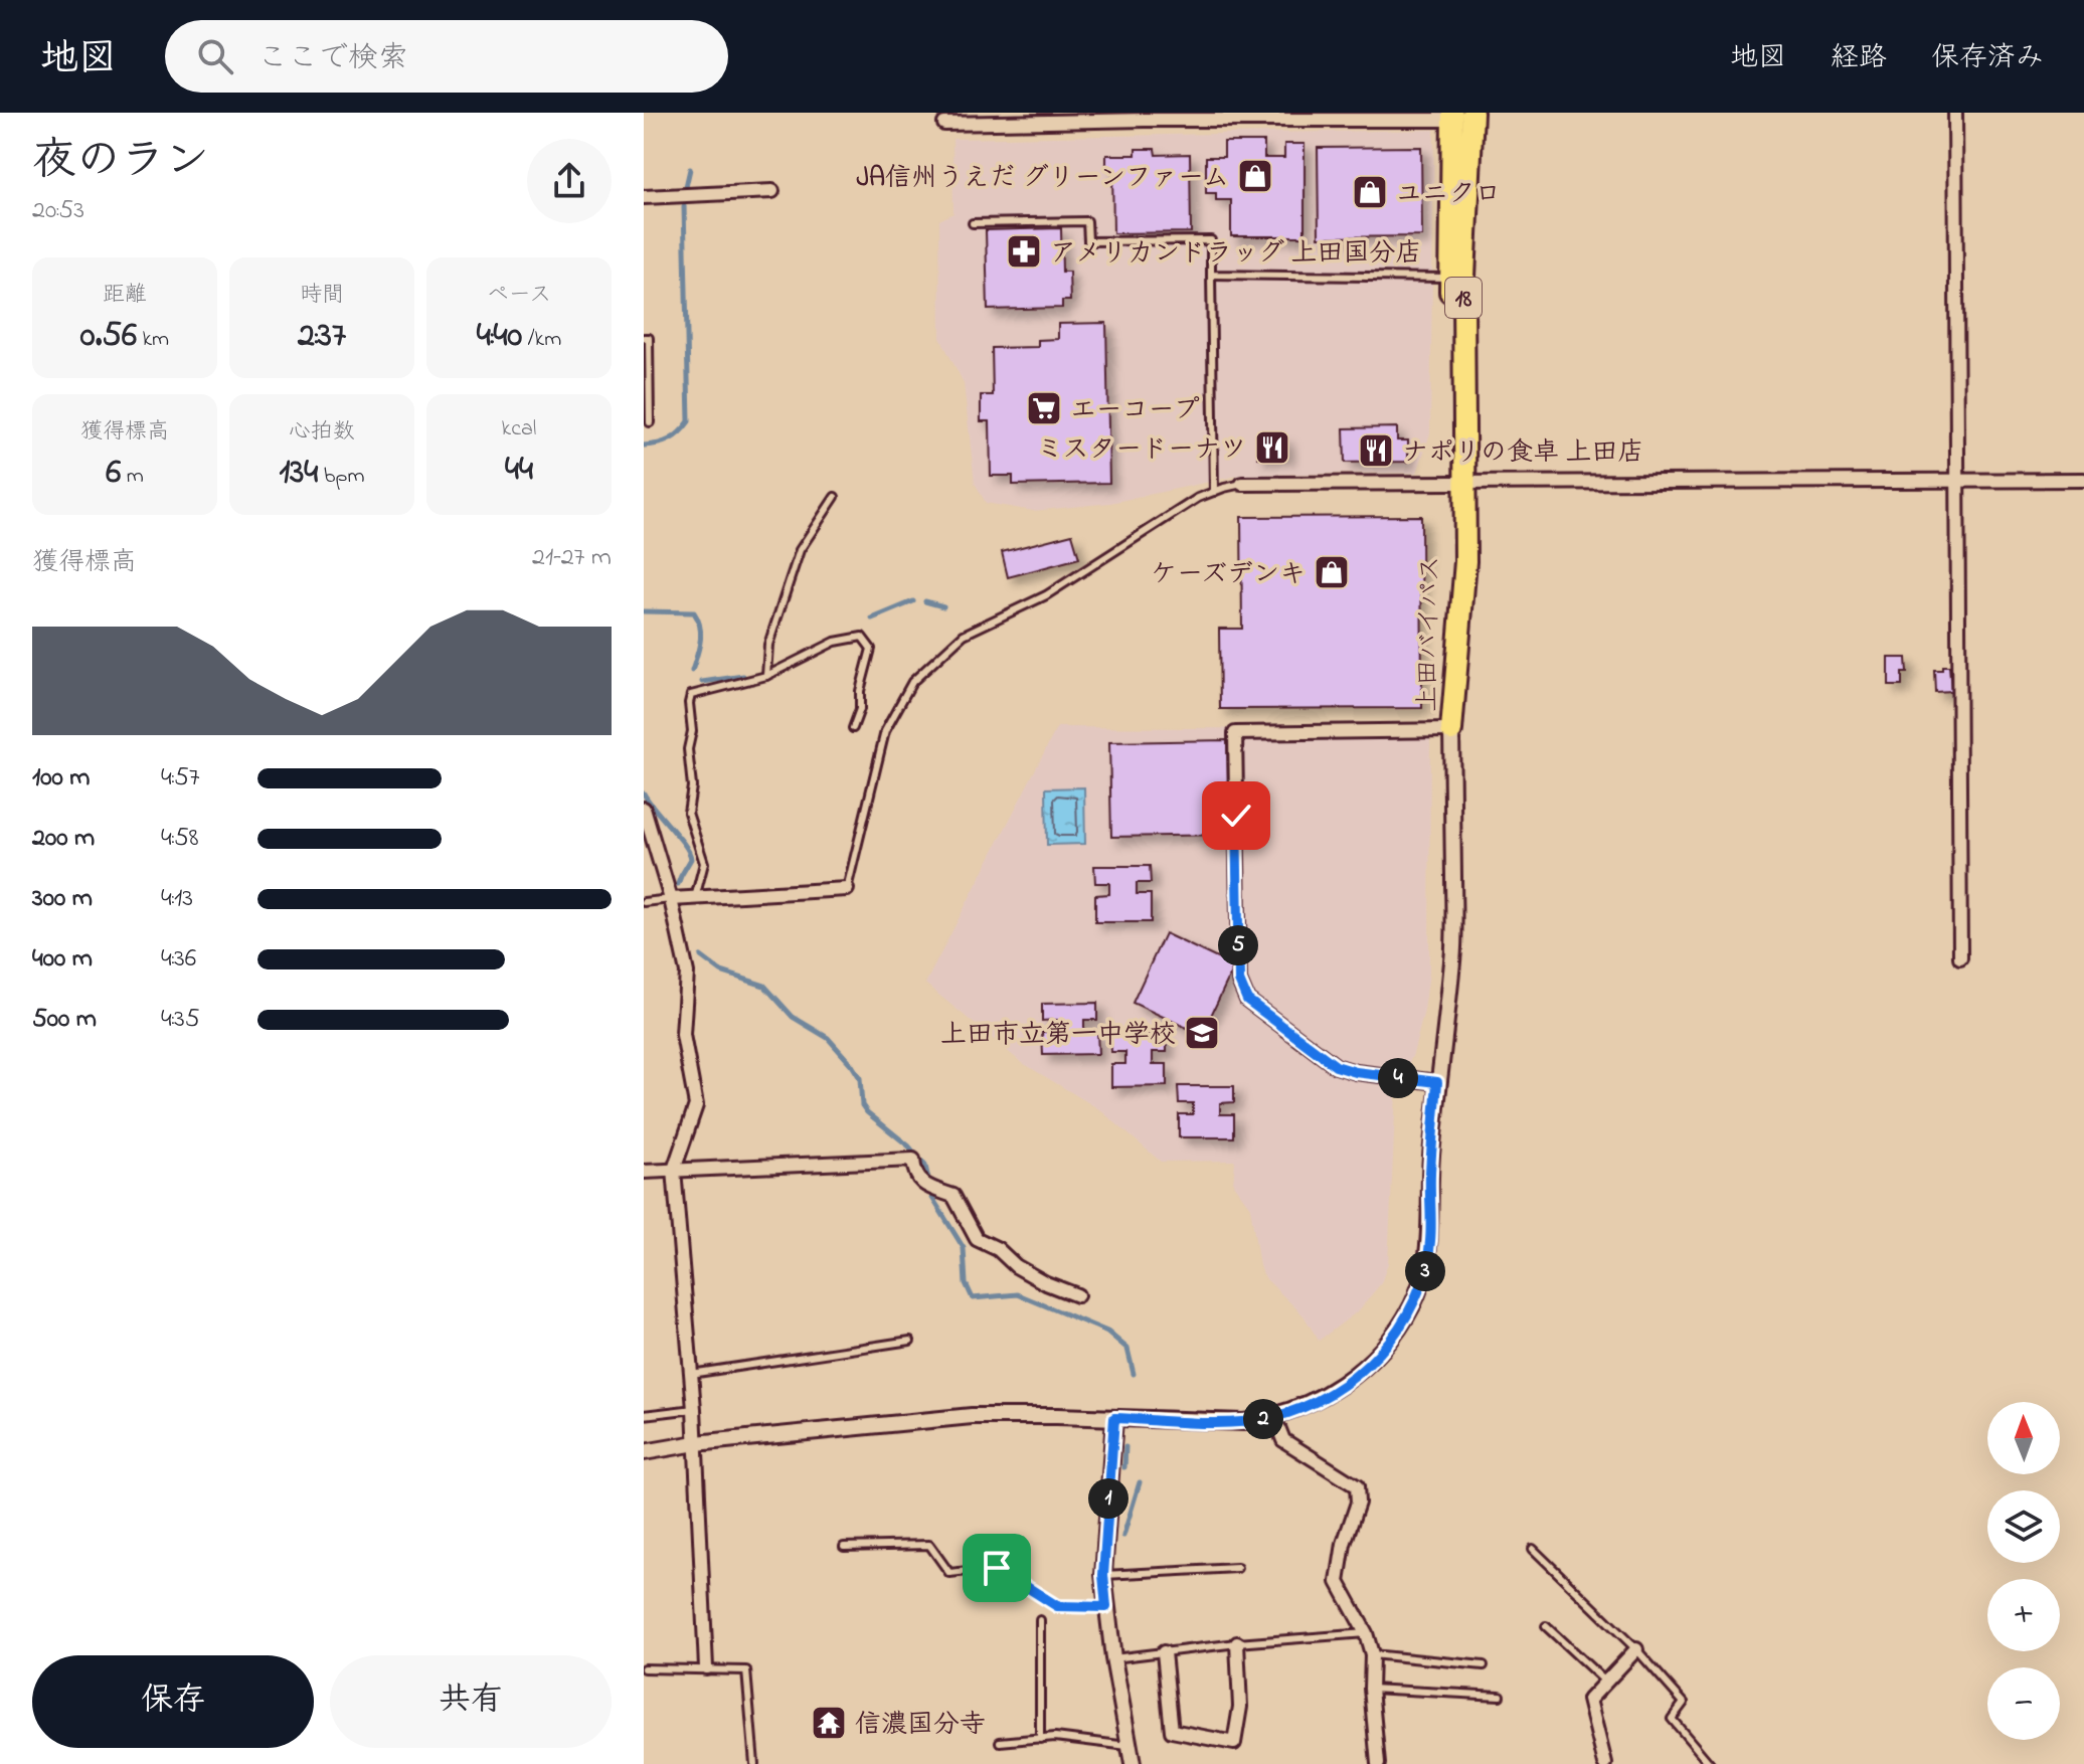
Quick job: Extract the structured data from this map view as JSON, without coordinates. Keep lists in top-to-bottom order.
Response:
{
  "streets": {
    "highway": ["18", "上田バイパス"]
  },
  "places": {
    "shop": ["JA信州うえだ グリーンファーム", "ユニクロ", "ケーズデンキ"],
    "pharmacy": ["アメリカンドラッグ 上田国分店"],
    "supermarket": ["エーコープ"],
    "restaurant": ["ミスタードーナツ", "ナポリの食卓 上田店"],
    "school or university": ["上田市立第一中学校"],
    "temple": ["信濃国分寺"]
  },
  "north": "top",
  "page": {
    "header": "地図",
    "search": "ここで検索",
    "nav": ["地図", "経路", "保存済み"],
    "heading": ["夜のラン", "20:53"],
    "stats": [
      ["距離", "0.56 km"],
      ["時間", "2:37"],
      ["ペース", "4:40 /km"],
      ["獲得標高", "6 m"],
      ["心拍数", "134 bpm"],
      ["kcal", "44"]
    ],
    "chart": ["獲得標高", "21–27 m"],
    "list": [
      {
        "name": "100 m",
        "note": "4:57"
      },
      {
        "name": "200 m",
        "note": "4:58"
      },
      {
        "name": "300 m",
        "note": "4:13"
      },
      {
        "name": "400 m",
        "note": "4:36"
      },
      {
        "name": "500 m",
        "note": "4:35"
      }
    ],
    "pins": [
      "5",
      "4",
      "3",
      "2",
      "1"
    ],
    "map_buttons": ["+", "−"],
    "buttons": ["保存", "共有"]
  }
}
